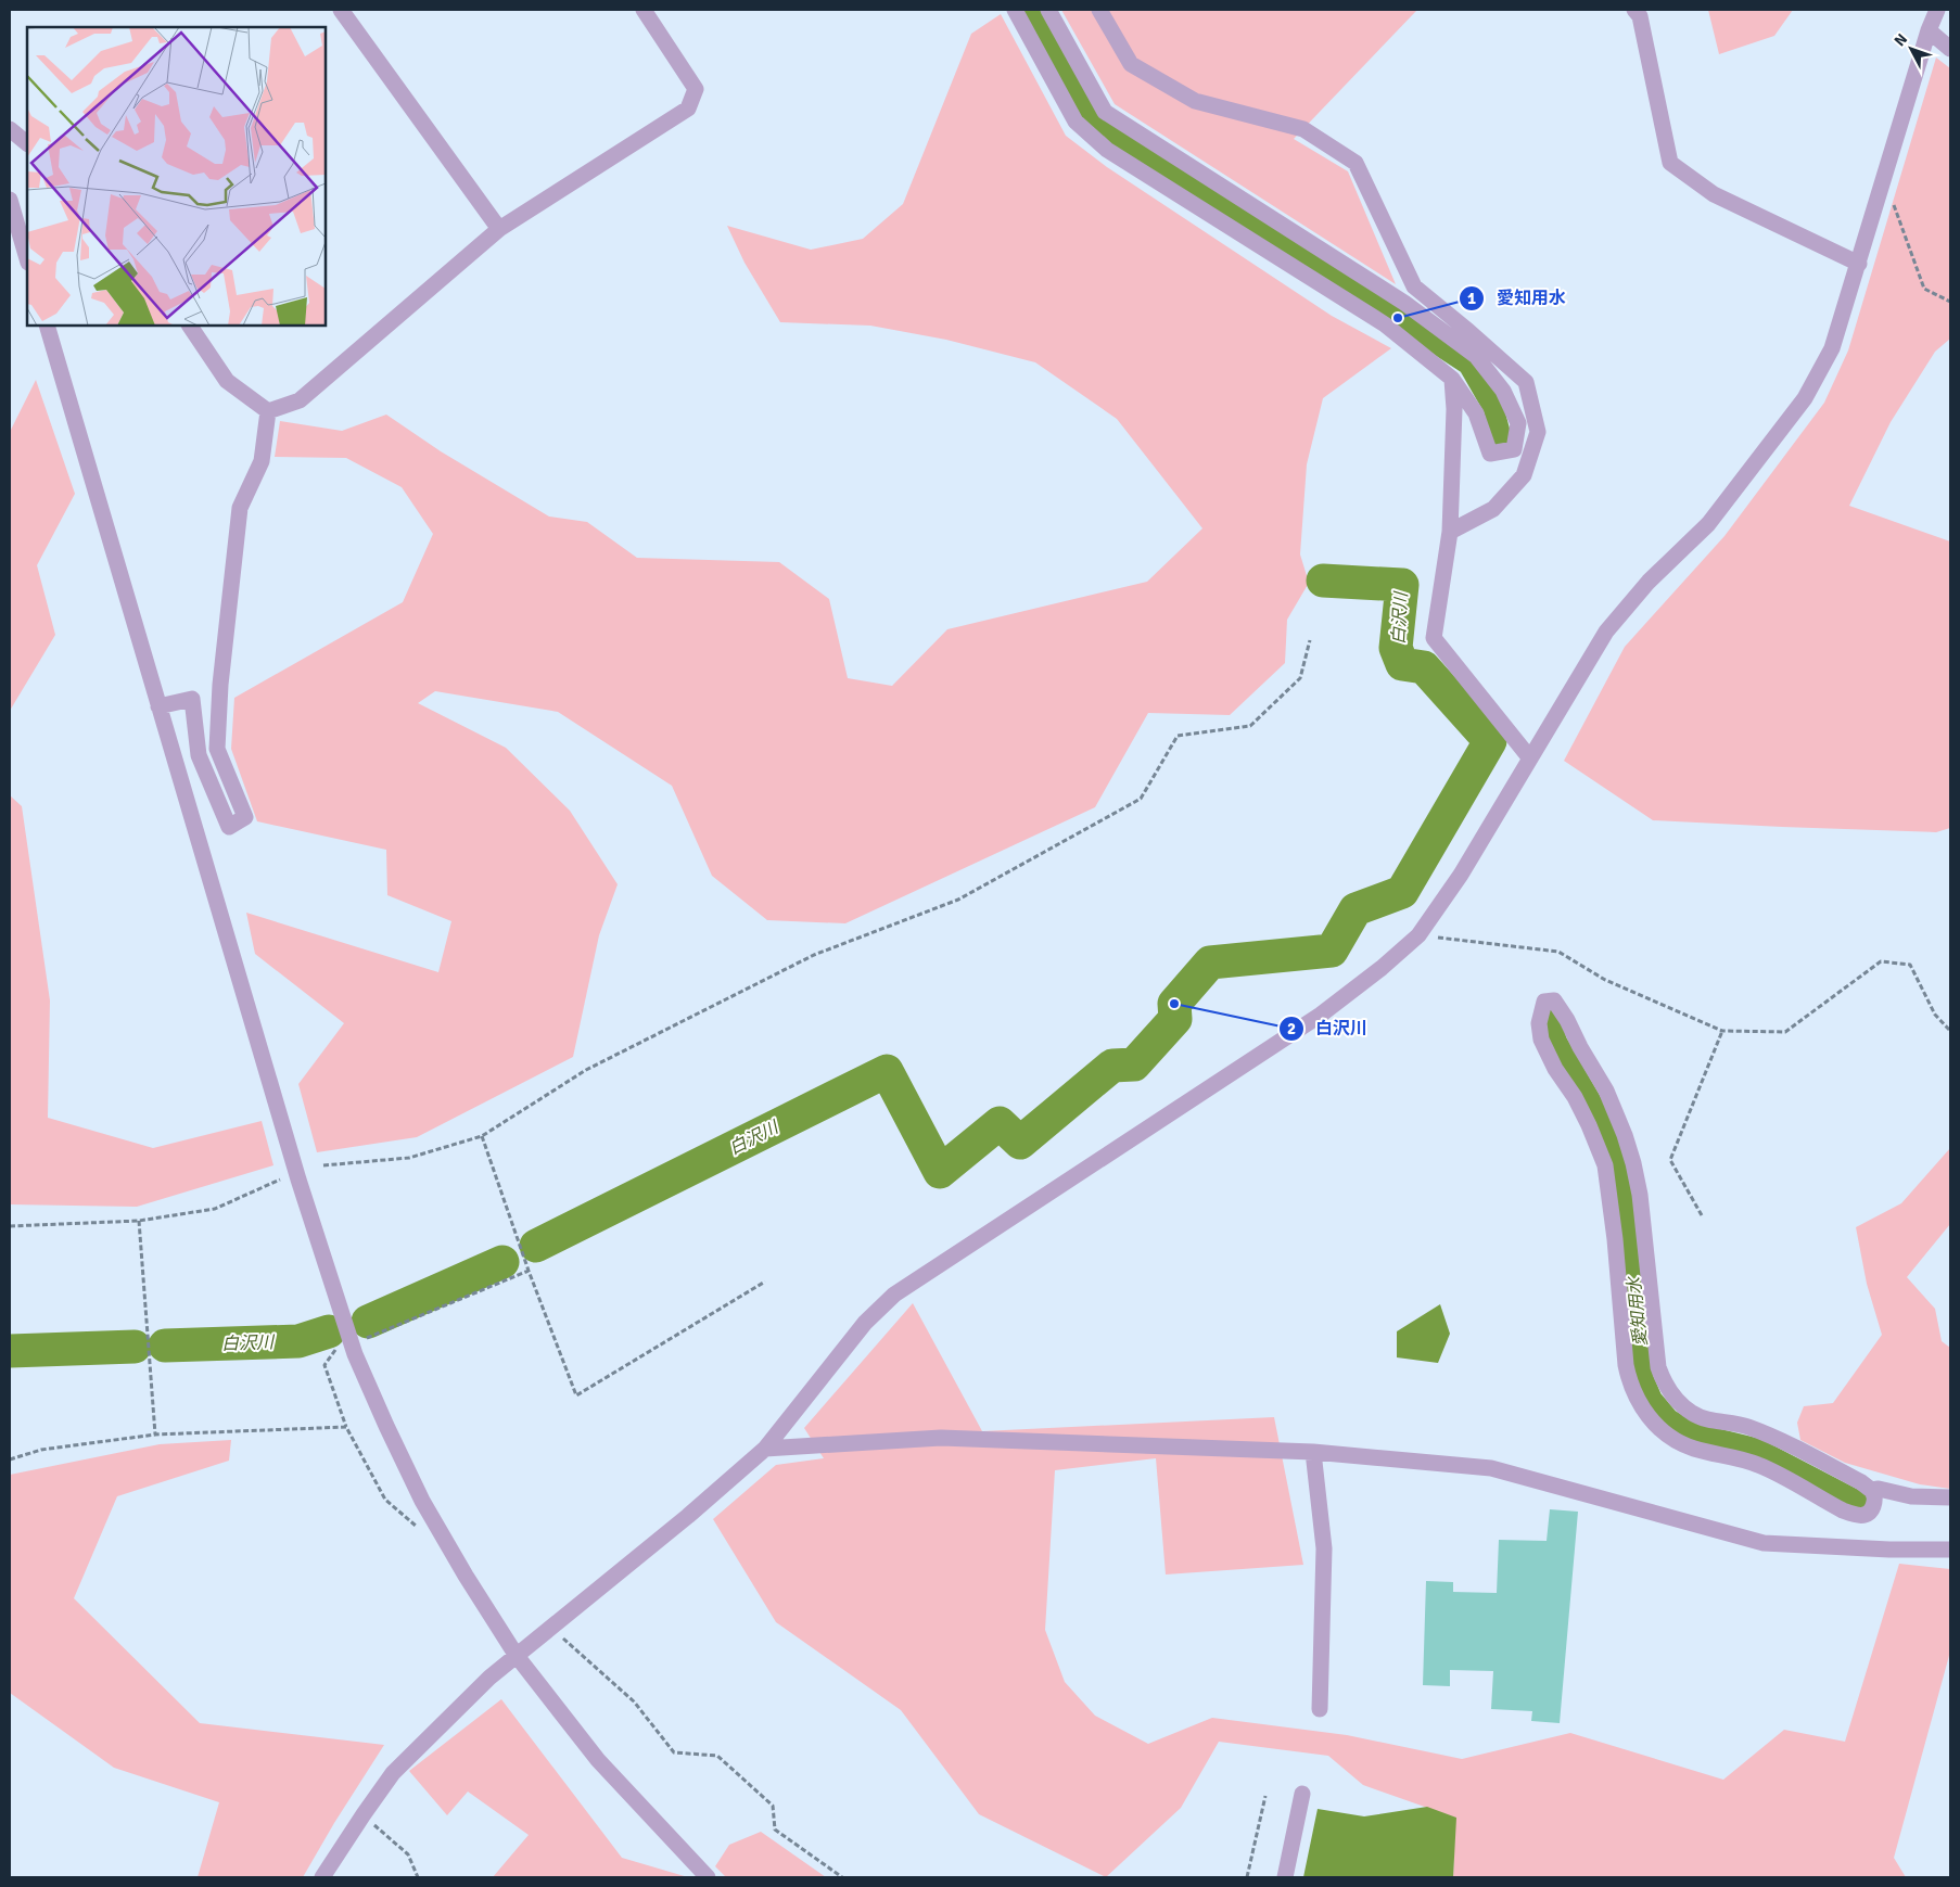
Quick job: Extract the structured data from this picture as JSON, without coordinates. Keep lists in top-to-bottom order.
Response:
{
  "water": ["白沢川", "愛知用水"],
  "places": ["愛知用水", "白沢川"],
  "north": "top left"
}
